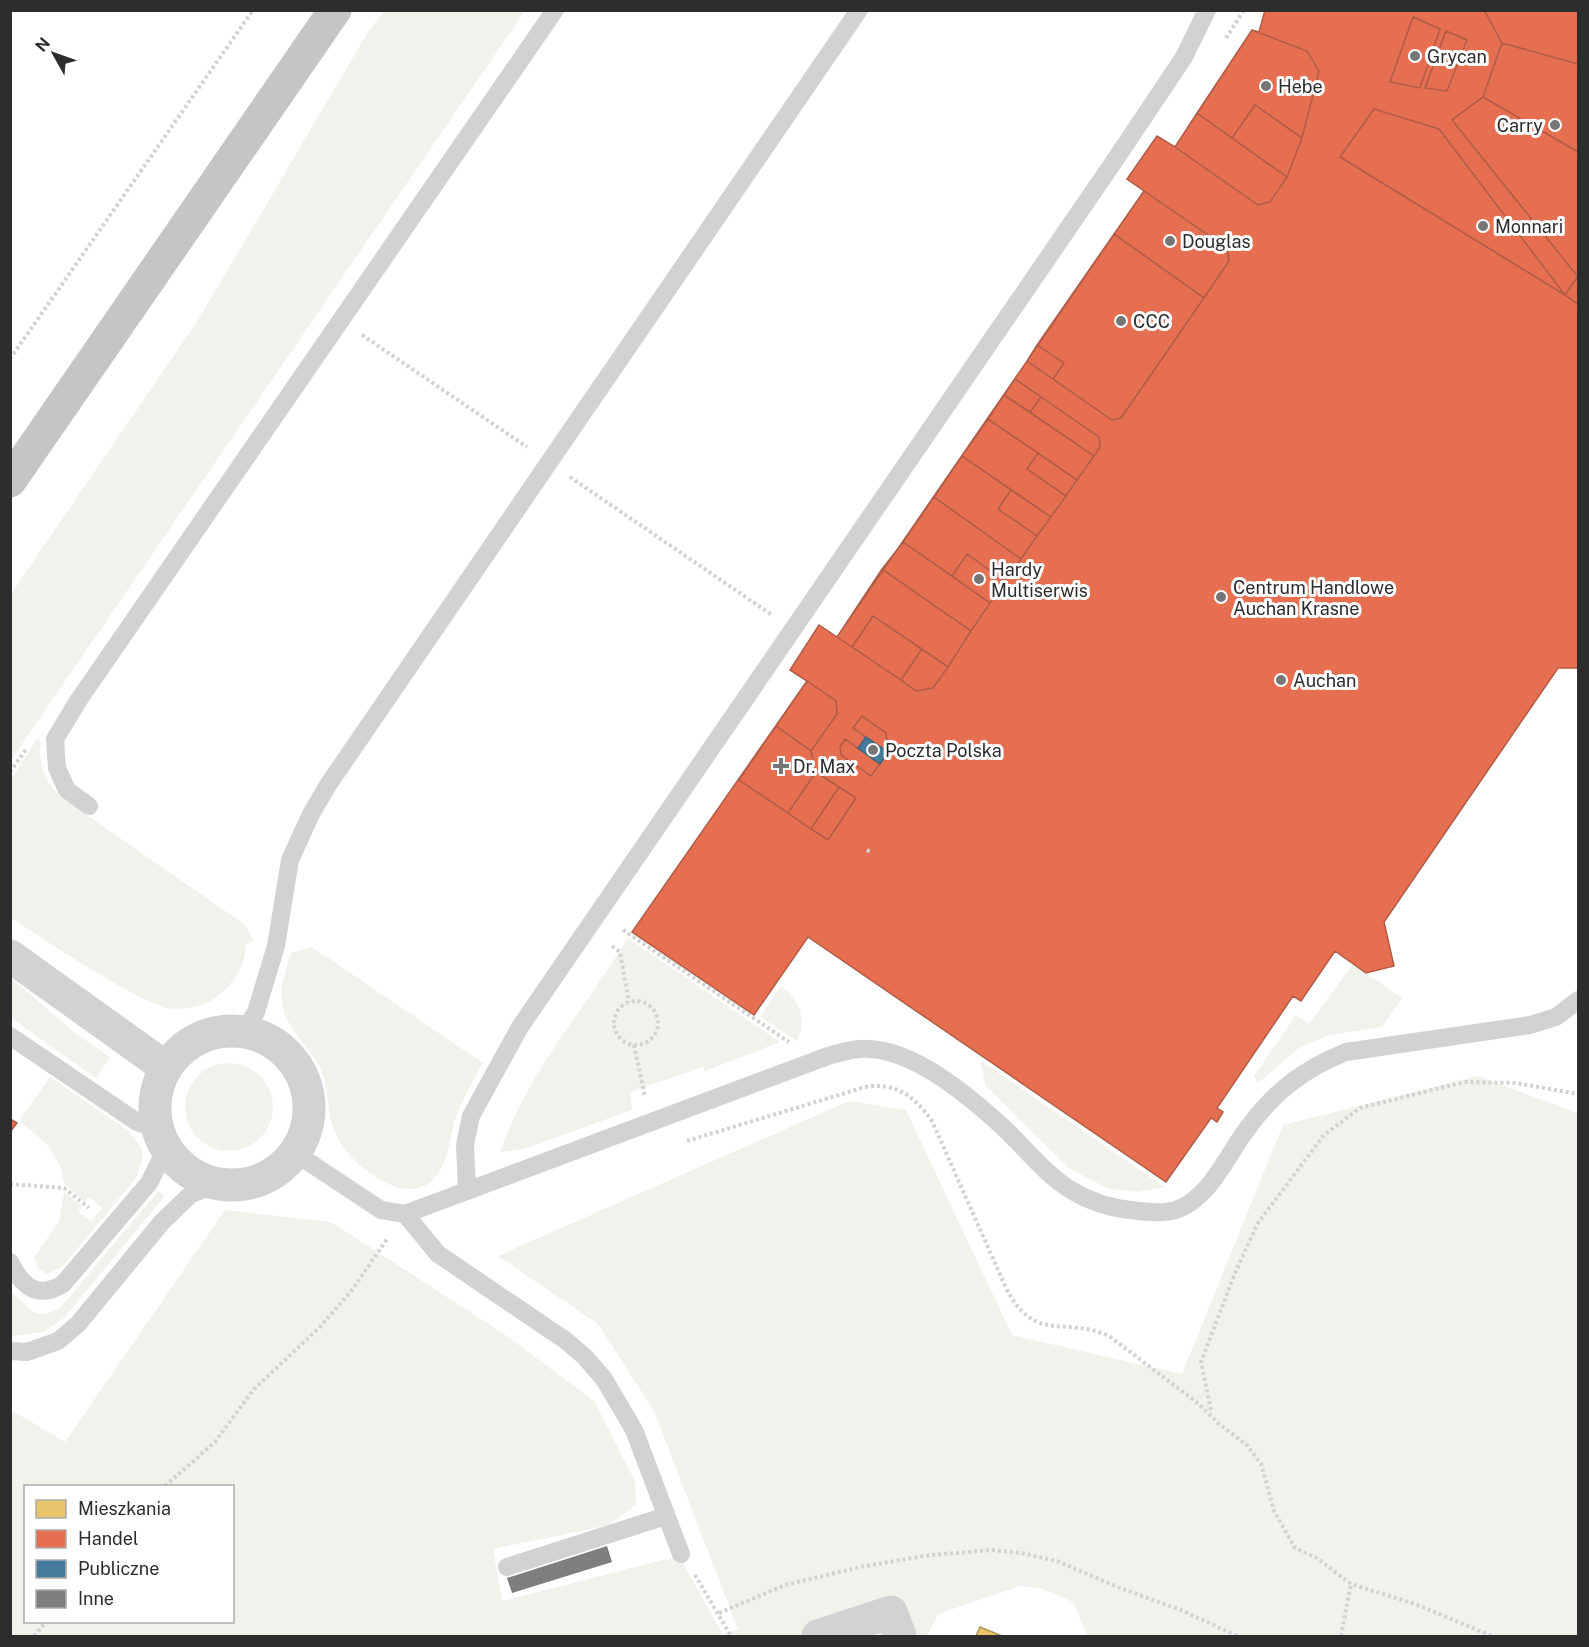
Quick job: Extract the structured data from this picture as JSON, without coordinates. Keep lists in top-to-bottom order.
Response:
{
  "places": {
    "other": [
      "Grycan",
      "Hebe",
      "Carry",
      "Monnari",
      "Douglas",
      "CCC",
      "Hardy Multiserwis",
      "Centrum Handlowe Auchan Krasne",
      "Auchan",
      "Poczta Polska"
    ],
    "health": ["Dr. Max"]
  },
  "legend": [
    "Mieszkania",
    "Handel",
    "Publiczne",
    "Inne"
  ],
  "north": "top left"
}
